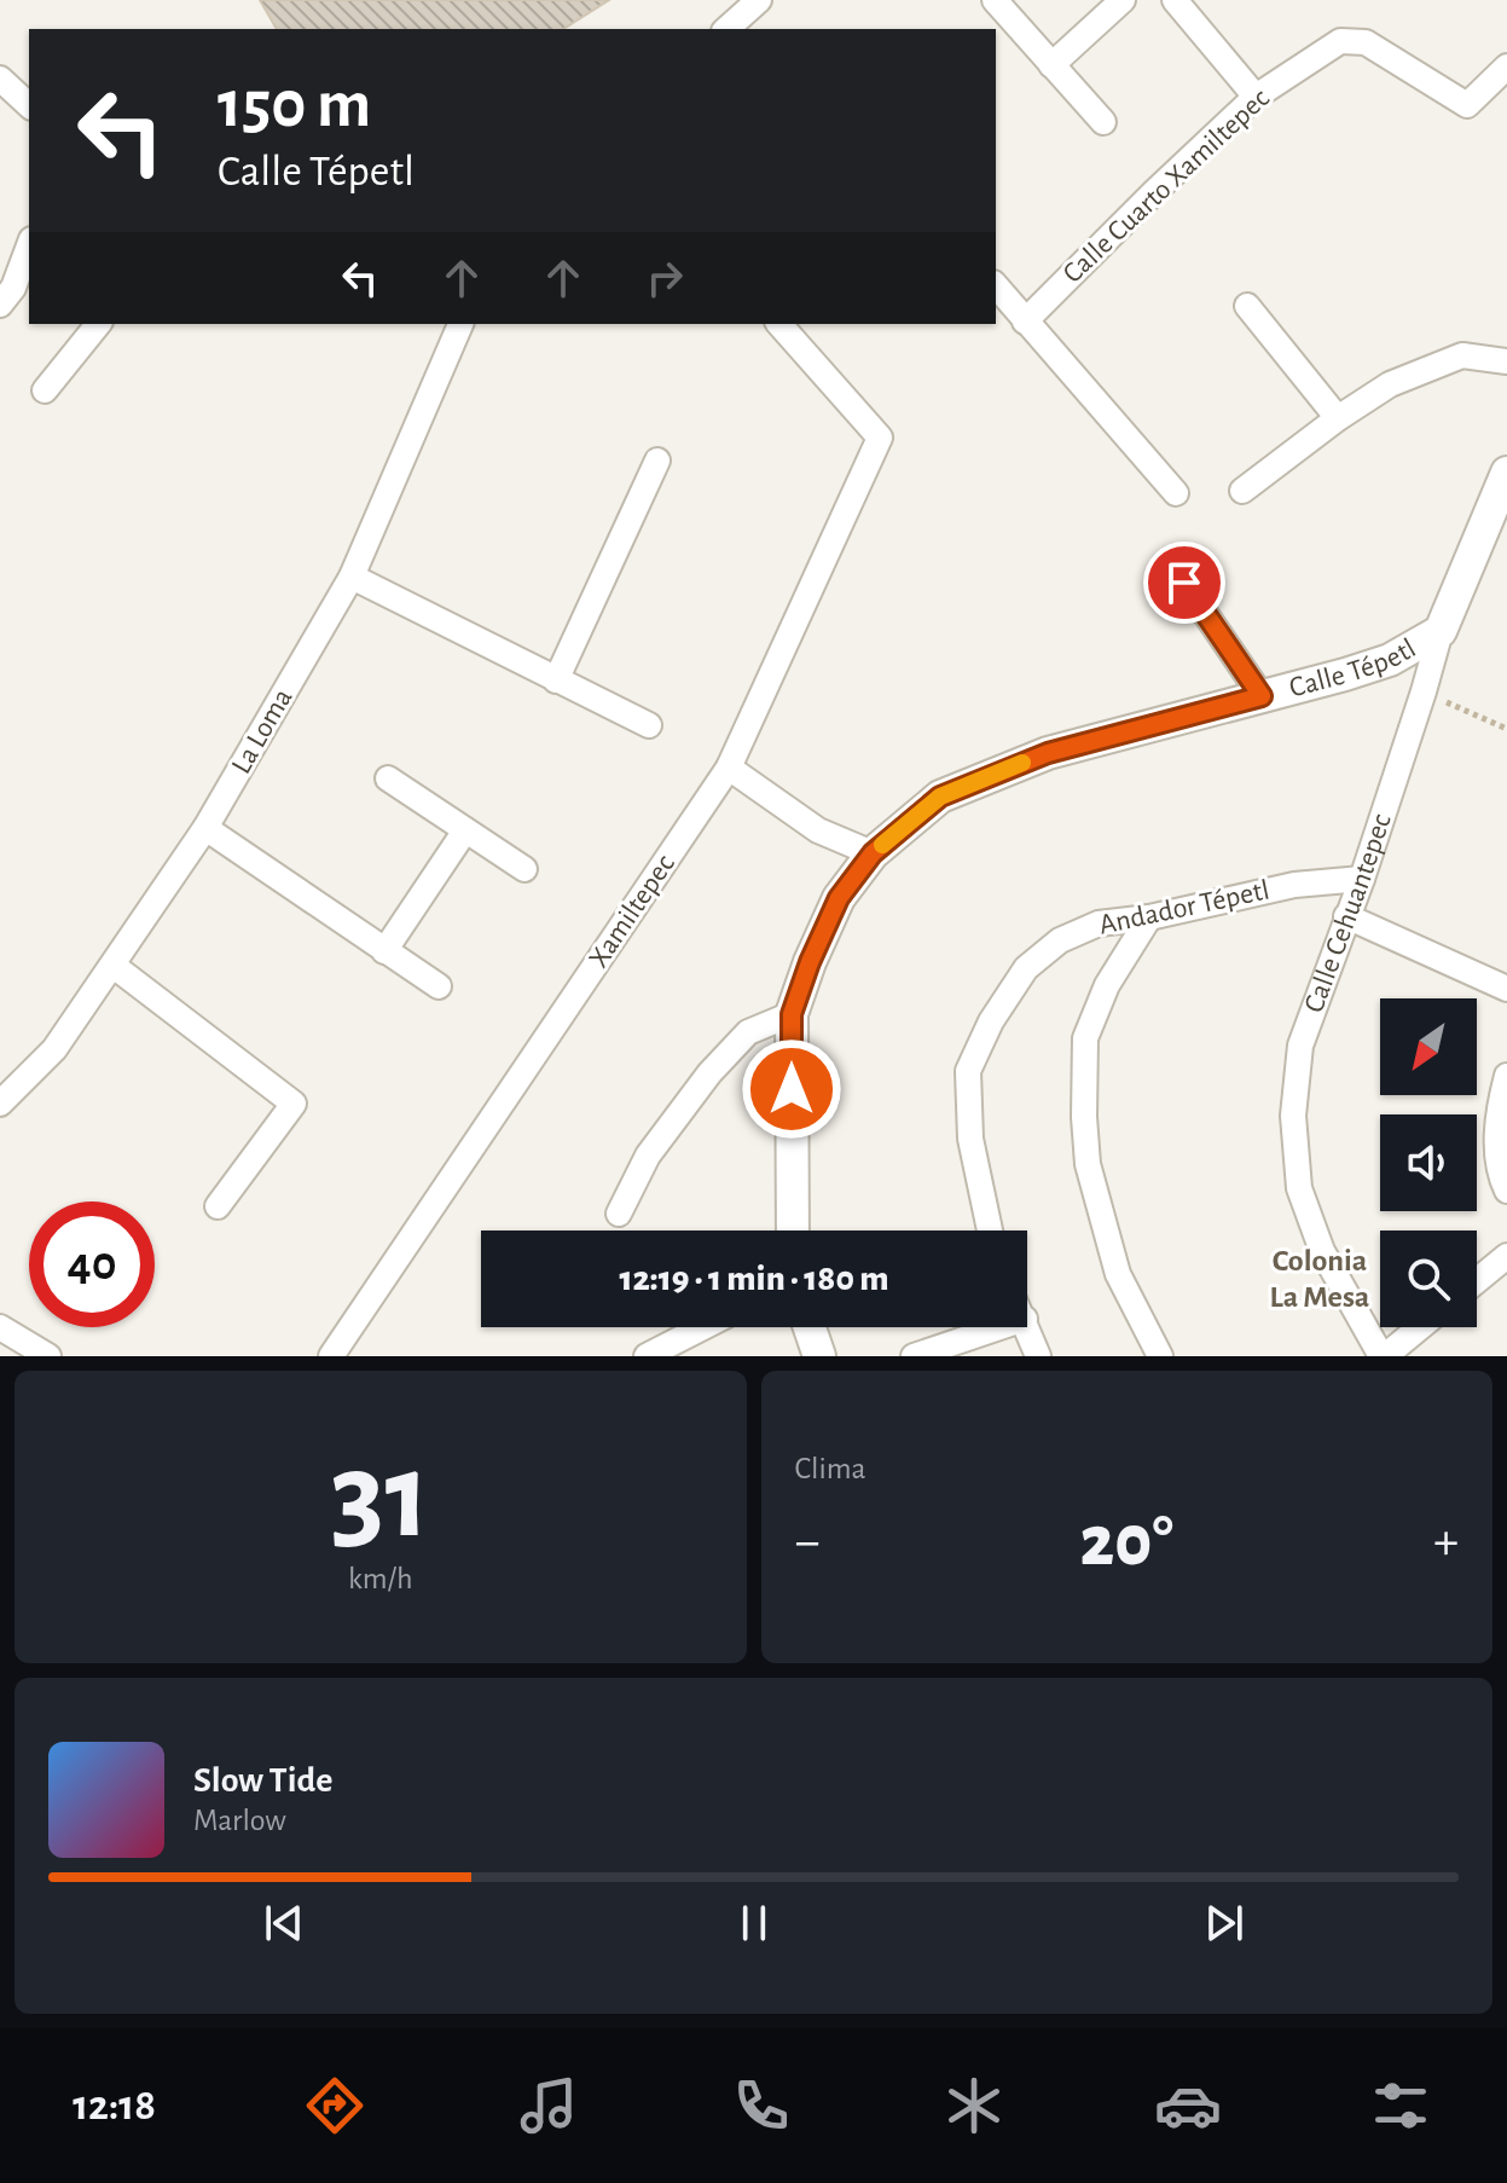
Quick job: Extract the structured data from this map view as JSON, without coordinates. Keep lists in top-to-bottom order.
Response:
{
  "streets": {
    "street": [
      "Calle Cuarto Xamiltepec",
      "Calle Tépetl",
      "La Loma",
      "Andador Tépetl",
      "Xamiltepec",
      "Calle Cehuantepec"
    ]
  },
  "crossings": [
    ["Calle Tépetl", "Calle Cehuantepec"],
    ["Andador Tépetl", "Calle Cehuantepec"]
  ],
  "districts": ["Colonia La Mesa"],
  "north": "bottom left",
  "page": {
    "turn": ["150 m", "Calle Tépetl"],
    "limit": "40",
    "trip": "12:19 · 1 min · 180 m",
    "tile": [
      ["31", "km/h"],
      "Clima"
    ],
    "heat": ["−", "20°", "+"],
    "song": ["Slow Tide", "Marlow"],
    "tabs": "12:18"
  }
}
